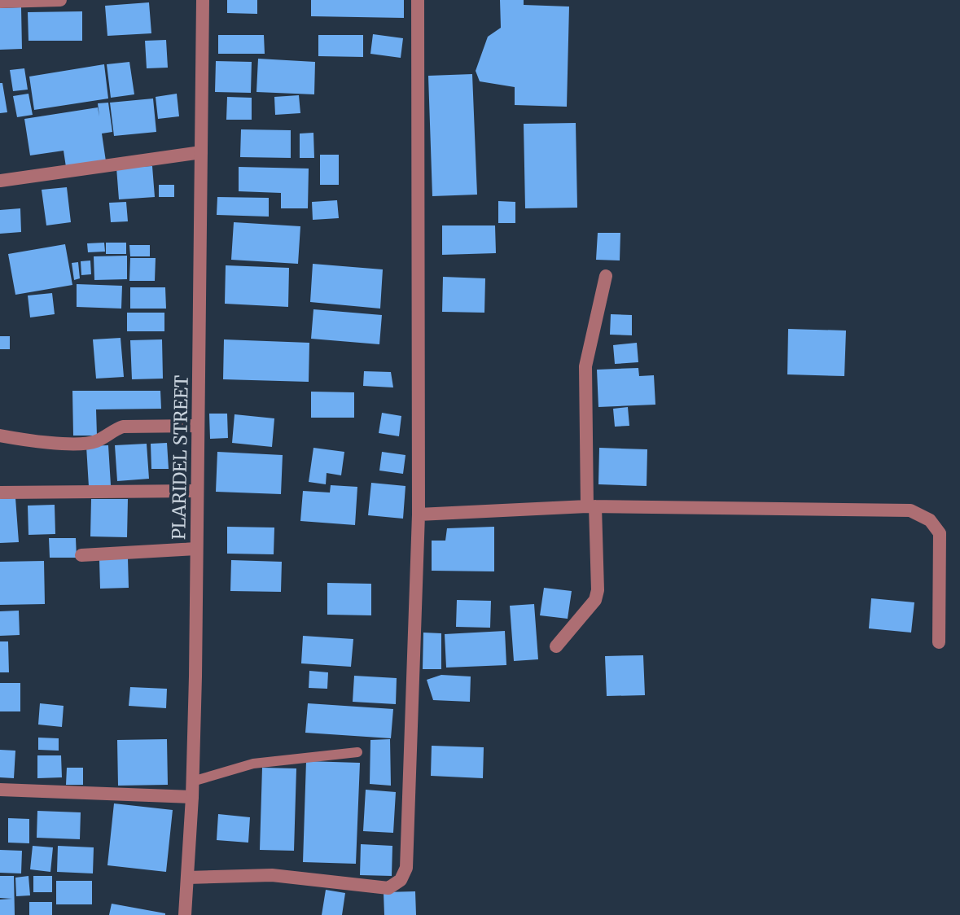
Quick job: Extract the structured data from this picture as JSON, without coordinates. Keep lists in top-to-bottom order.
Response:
{
  "streets": {
    "street": ["PLARIDEL STREET"]
  }
}
